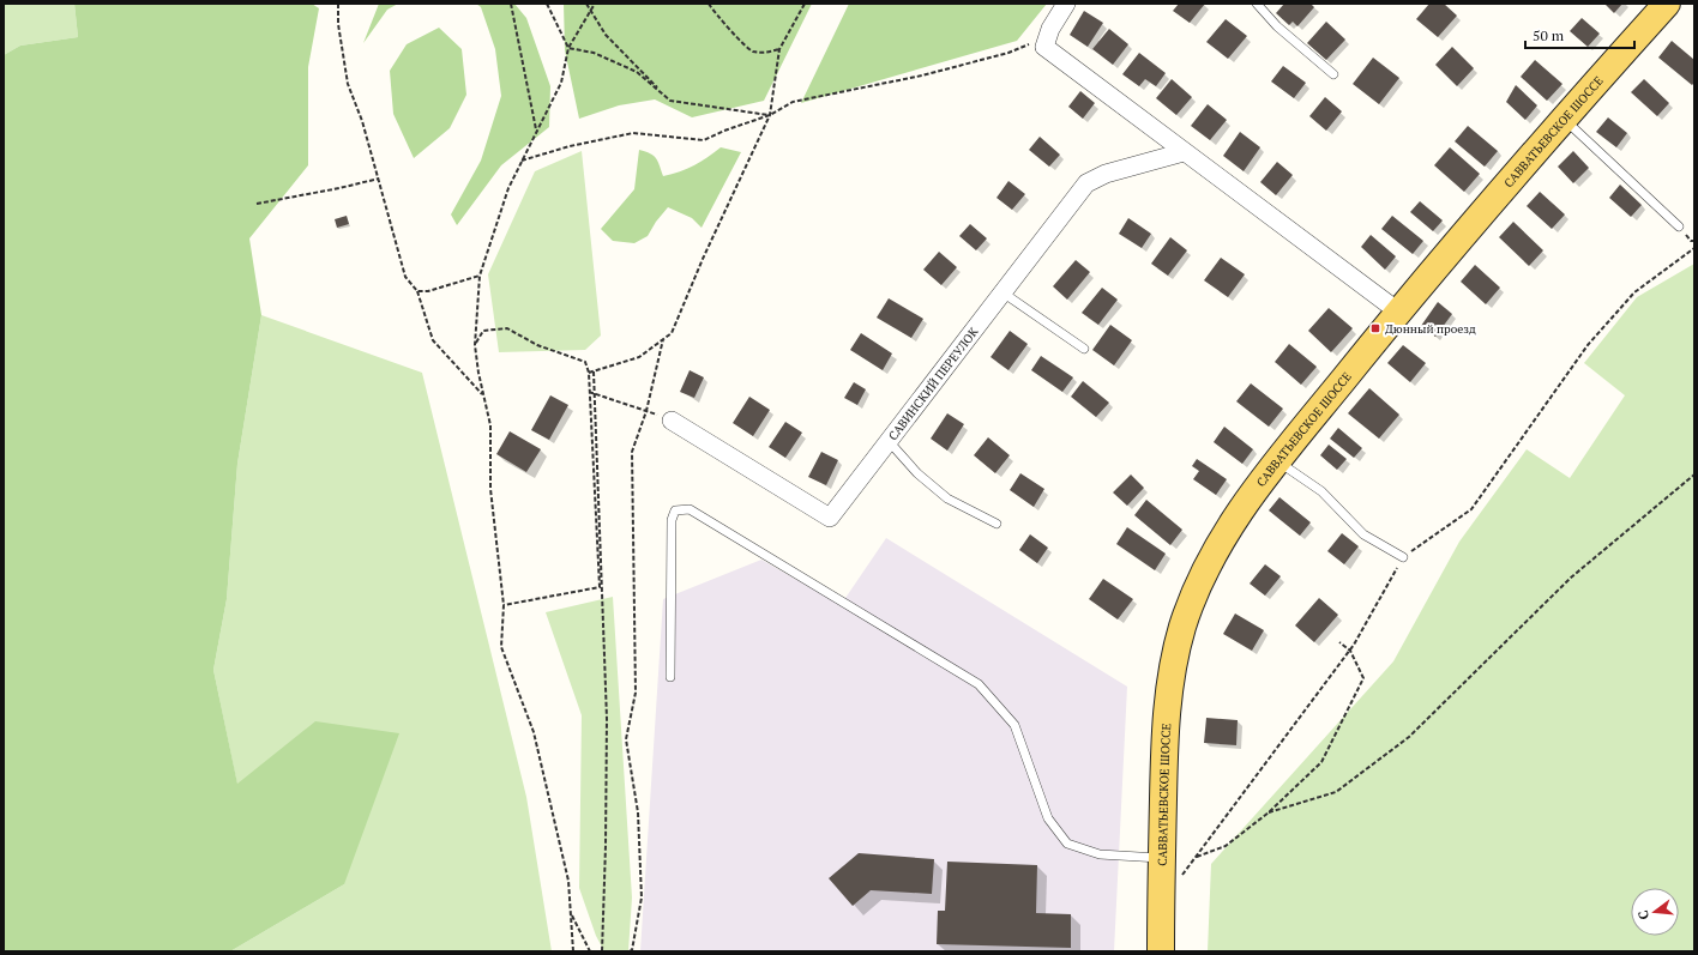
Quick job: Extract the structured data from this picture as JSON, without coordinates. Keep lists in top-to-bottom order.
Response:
{
  "streets": {
    "main road": ["САВВАТЬЕВСКОЕ ШОССЕ"],
    "street": ["САВИНСКИЙ ПЕРЕУЛОК"]
  },
  "places": {
    "transit": ["Дюнный проезд"]
  },
  "scale_bar": "50 m",
  "north": "left"
}
